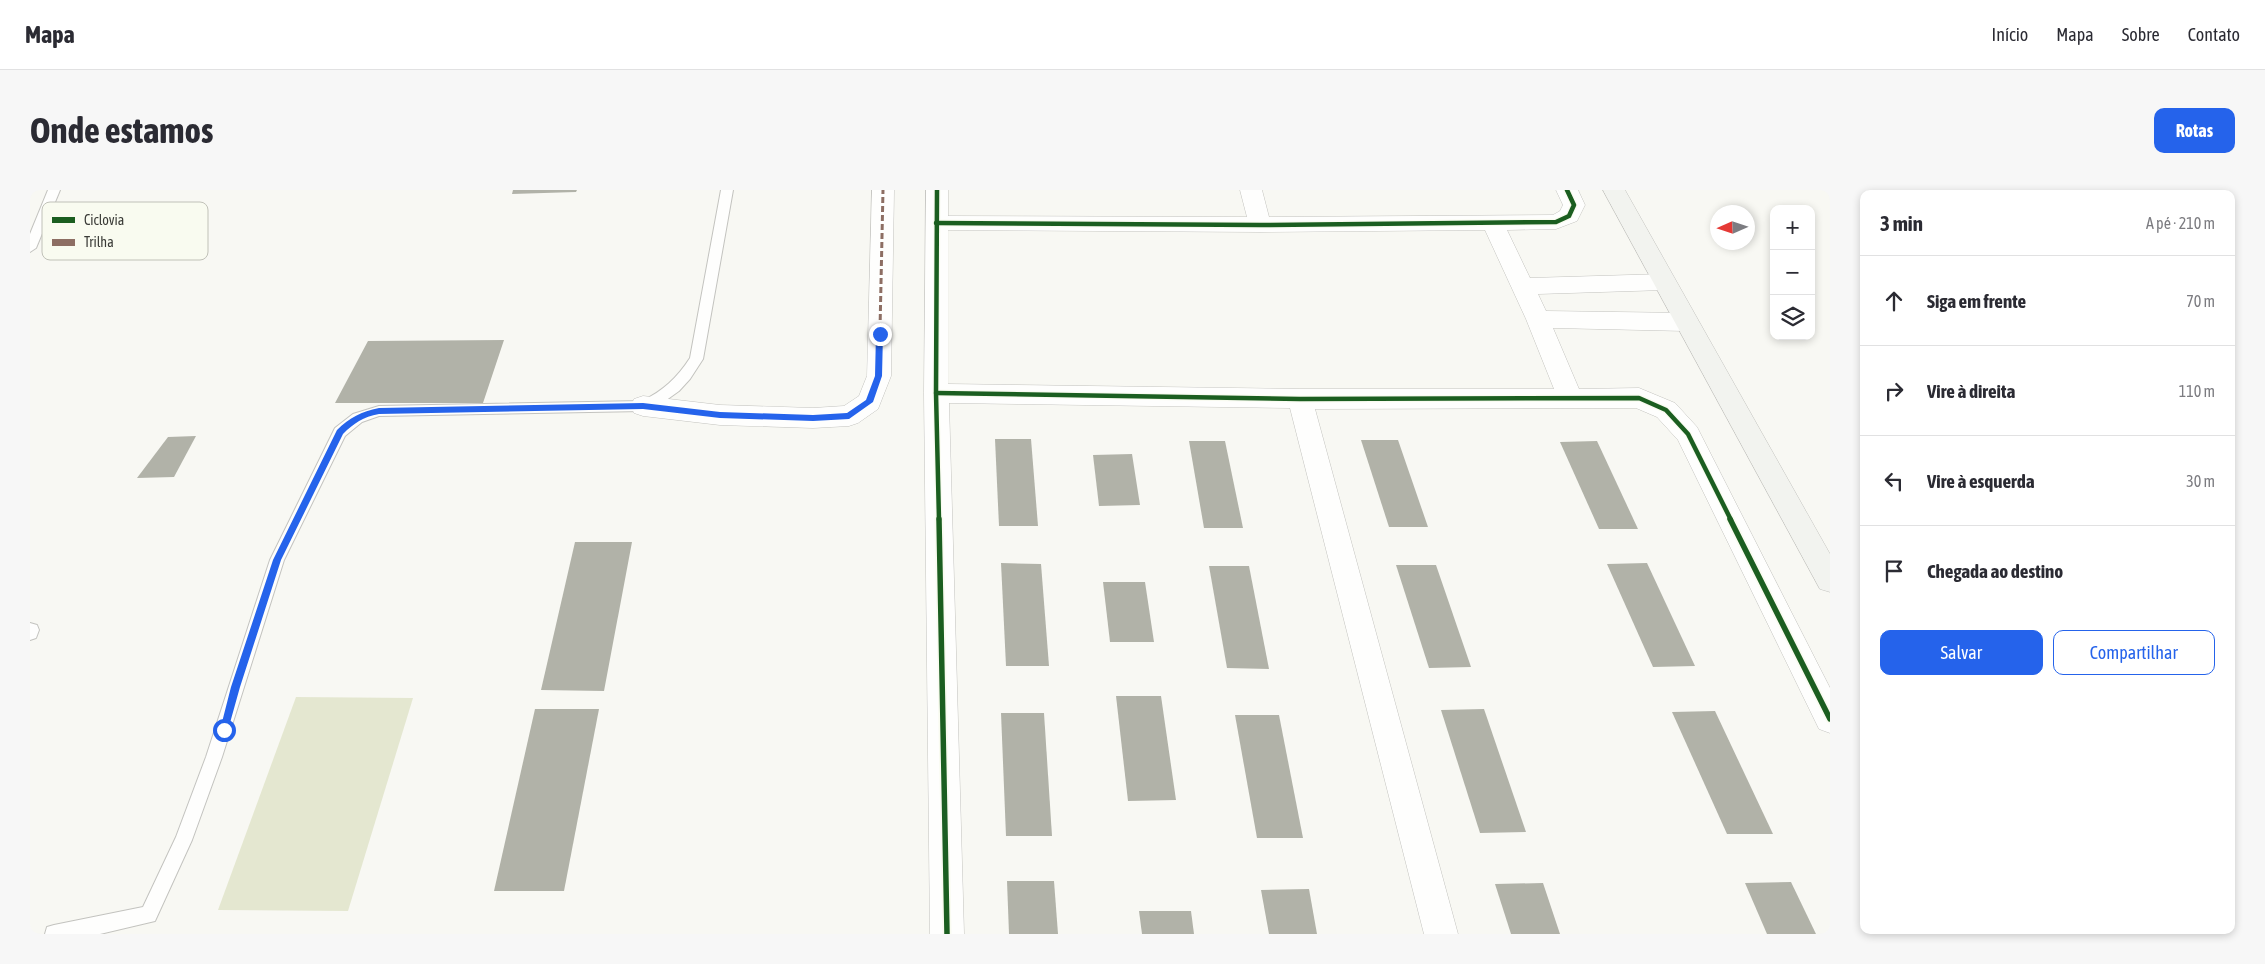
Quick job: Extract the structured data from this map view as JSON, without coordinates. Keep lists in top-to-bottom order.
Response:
{
  "legend": ["Ciclovia", "Trilha"],
  "north": "left",
  "page": {
    "header": "Mapa",
    "nav": [
      "Início",
      "Mapa",
      "Sobre",
      "Contato"
    ],
    "buttons": [
      "Rotas",
      ["Salvar", "Compartilhar"]
    ],
    "title": "Onde estamos",
    "heading": ["3 min", "A pé · 210 m"],
    "map_buttons": ["+", "−"],
    "list": [
      ["Siga em frente", "70 m"],
      ["Vire à direita", "110 m"],
      ["Vire à esquerda", "30 m"],
      "Chegada ao destino"
    ]
  }
}
